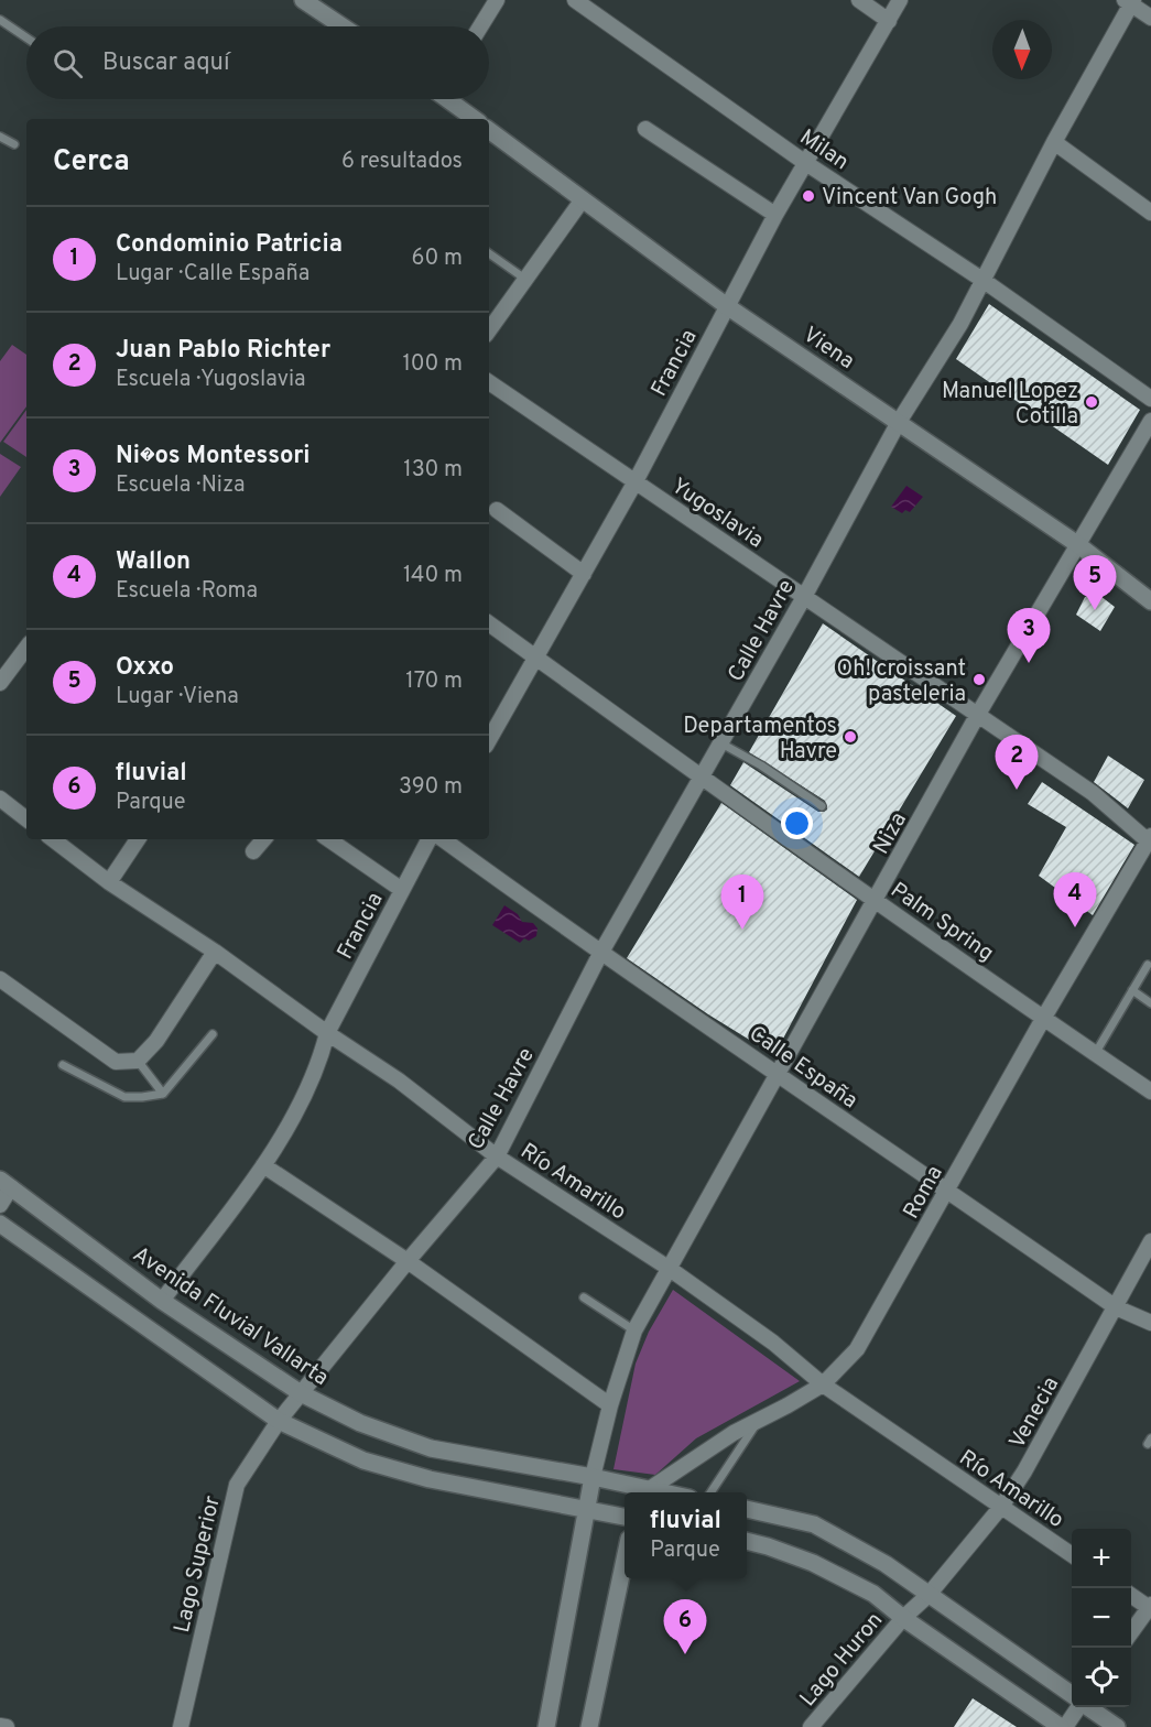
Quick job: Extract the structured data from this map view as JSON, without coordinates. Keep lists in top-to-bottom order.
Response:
{
  "streets": {
    "street": [
      "Milan",
      "Viena",
      "Francia",
      "Yugoslavia",
      "Calle Havre",
      "Niza",
      "Palm Spring",
      "Calle España",
      "Río Amarillo",
      "Roma",
      "Avenida Fluvial Vallarta",
      "Venecia",
      "Lago Superior",
      "Lago Huron"
    ]
  },
  "crossings": [
    ["Milan", "Francia"],
    ["Milan", "Calle Havre"],
    ["Viena", "Francia"],
    ["Viena", "Calle Havre"],
    ["Viena", "Niza"],
    ["Francia", "Yugoslavia"],
    ["Francia", "Palm Spring"],
    ["Francia", "Río Amarillo"],
    ["Francia", "Avenida Fluvial Vallarta"],
    ["Yugoslavia", "Calle Havre"],
    ["Yugoslavia", "Niza"],
    ["Yugoslavia", "Roma"],
    ["Calle Havre", "Palm Spring"],
    ["Calle Havre", "Calle España"],
    ["Calle Havre", "Río Amarillo"],
    ["Calle Havre", "Avenida Fluvial Vallarta"],
    ["Calle Havre", "Lago Superior"],
    ["Niza", "Palm Spring"],
    ["Niza", "Calle España"],
    ["Niza", "Río Amarillo"],
    ["Niza", "Avenida Fluvial Vallarta"],
    ["Palm Spring", "Roma"],
    ["Calle España", "Roma"],
    ["Calle España", "Venecia"],
    ["Río Amarillo", "Roma"],
    ["Río Amarillo", "Venecia"],
    ["Venecia", "Lago Huron"]
  ],
  "places": [
    "Vincent Van Gogh",
    "Manuel Lopez Cotilla",
    "Oh! croissant pasteleria",
    "Departamentos Havre"
  ],
  "north": "bottom",
  "page": {
    "search": "Buscar aquí",
    "heading": ["Cerca", "6 resultados"],
    "list": [
      {
        "mark": "1",
        "name": "Condominio Patricia",
        "note": "Lugar · Calle España",
        "value": "60 m"
      },
      {
        "mark": "2",
        "name": "Juan Pablo Richter",
        "note": "Escuela · Yugoslavia",
        "value": "100 m"
      },
      {
        "mark": "3",
        "name": "Ni�os Montessori",
        "note": "Escuela · Niza",
        "value": "130 m"
      },
      {
        "mark": "4",
        "name": "Wallon",
        "note": "Escuela · Roma",
        "value": "140 m"
      },
      {
        "mark": "5",
        "name": "Oxxo",
        "note": "Lugar · Viena",
        "value": "170 m"
      },
      {
        "mark": "6",
        "name": "fluvial",
        "note": "Parque",
        "value": "390 m"
      }
    ],
    "pins": [
      "5",
      "3",
      "2",
      "4",
      "1",
      "6"
    ],
    "popup": ["fluvial", "Parque"],
    "map_buttons": ["+", "−"]
  }
}
